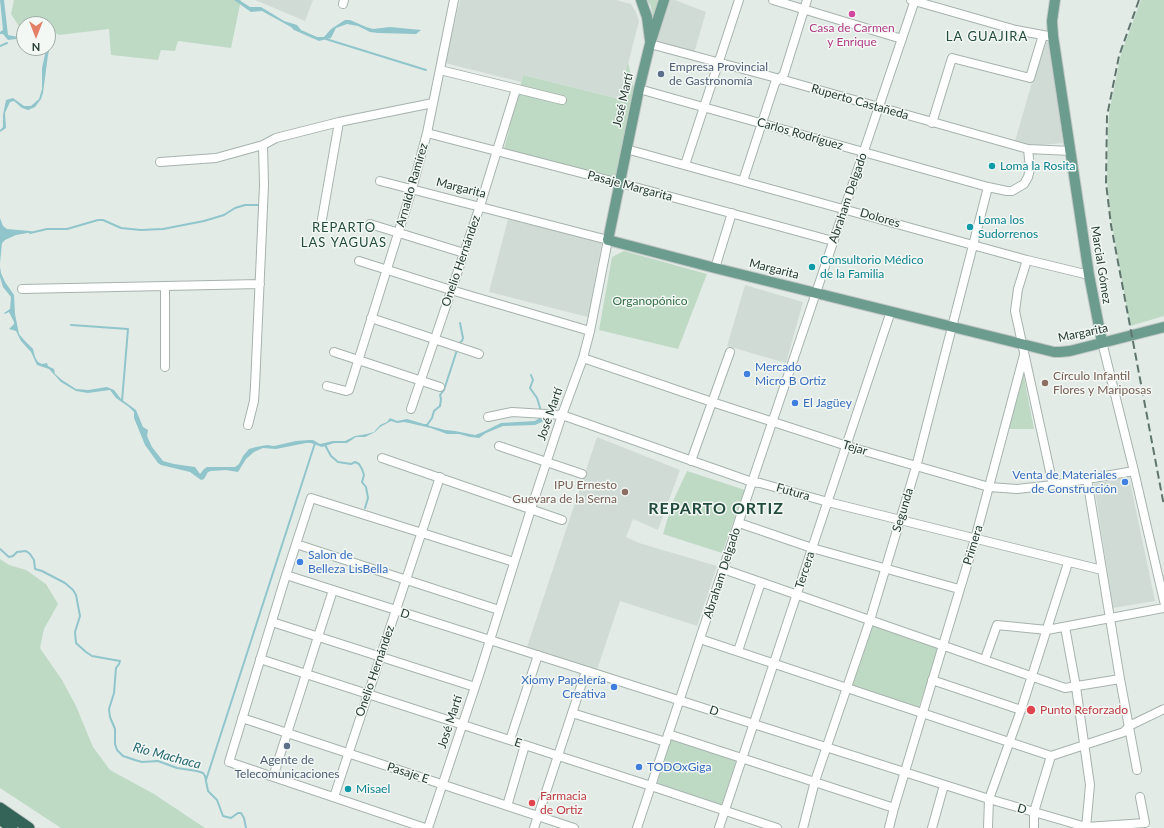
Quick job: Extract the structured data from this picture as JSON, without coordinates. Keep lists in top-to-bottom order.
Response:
{
  "streets": {
    "main road": ["José Martí", "Margarita", "Marcial Gómez"],
    "street": [
      "Ruperto Castañeda",
      "Carlos Rodríguez",
      "Arnaldo Ramírez",
      "Pasaje Margarita",
      "Abraham Delgado",
      "Dolores",
      "Onelio Hernández",
      "Tejar",
      "Futura",
      "Segunda",
      "Primera",
      "Tercera",
      "D",
      "E",
      "Pasaje E"
    ]
  },
  "crossings": [
    ["José Martí", "Ruperto Castañeda"],
    ["José Martí", "Carlos Rodríguez"],
    ["José Martí", "Pasaje Margarita"],
    ["José Martí", "Margarita"],
    ["José Martí", "Dolores"],
    ["José Martí", "Tejar"],
    ["José Martí", "Futura"],
    ["José Martí", "D"],
    ["José Martí", "E"],
    ["José Martí", "Pasaje E"],
    ["Ruperto Castañeda", "Carlos Rodríguez"],
    ["Ruperto Castañeda", "Abraham Delgado"],
    ["Ruperto Castañeda", "Marcial Gómez"],
    ["Carlos Rodríguez", "Abraham Delgado"],
    ["Carlos Rodríguez", "Segunda"],
    ["Arnaldo Ramírez", "Pasaje Margarita"],
    ["Arnaldo Ramírez", "Margarita"],
    ["Pasaje Margarita", "Abraham Delgado"],
    ["Pasaje Margarita", "Onelio Hernández"],
    ["Margarita", "Abraham Delgado"],
    ["Margarita", "Onelio Hernández"],
    ["Margarita", "Marcial Gómez"],
    ["Margarita", "Segunda"],
    ["Margarita", "Primera"],
    ["Margarita", "Tercera"],
    ["Abraham Delgado", "Dolores"],
    ["Abraham Delgado", "Tejar"],
    ["Abraham Delgado", "Futura"],
    ["Abraham Delgado", "D"],
    ["Abraham Delgado", "E"],
    ["Dolores", "Marcial Gómez"],
    ["Dolores", "Segunda"],
    ["Dolores", "Primera"],
    ["Onelio Hernández", "D"],
    ["Onelio Hernández", "E"],
    ["Onelio Hernández", "Pasaje E"],
    ["Marcial Gómez", "Tejar"],
    ["Tejar", "Segunda"],
    ["Tejar", "Primera"],
    ["Tejar", "Tercera"],
    ["Futura", "Segunda"],
    ["Futura", "Primera"],
    ["Futura", "Tercera"],
    ["Segunda", "D"],
    ["Primera", "D"],
    ["Tercera", "D"],
    ["Tercera", "E"]
  ],
  "districts": ["LA GUAJIRA", "REPARTO LAS YAGUAS", "REPARTO ORTIZ"],
  "water": ["Río Machaca"],
  "parks": ["Organopónico"],
  "places": [
    "Casa de Carmen y Enrique",
    "Empresa Provincial de Gastronomía",
    "Loma la Rosita",
    "Loma los Sudorrenos",
    "Consultorio Médico de la Familia",
    "Mercado Micro B Ortiz",
    "Círculo Infantil Flores y Mariposas",
    "El Jagüey",
    "Venta de Materiales de Construcción",
    "IPU Ernesto Guevara de la Serna",
    "Salon de Belleza LisBella",
    "Xiomy Papelería Creativa",
    "Punto Reforzado",
    "Agente de Telecomunicaciones",
    "TODOxGiga",
    "Misael",
    "Farmacia de Ortiz"
  ],
  "north": "bottom"
}
